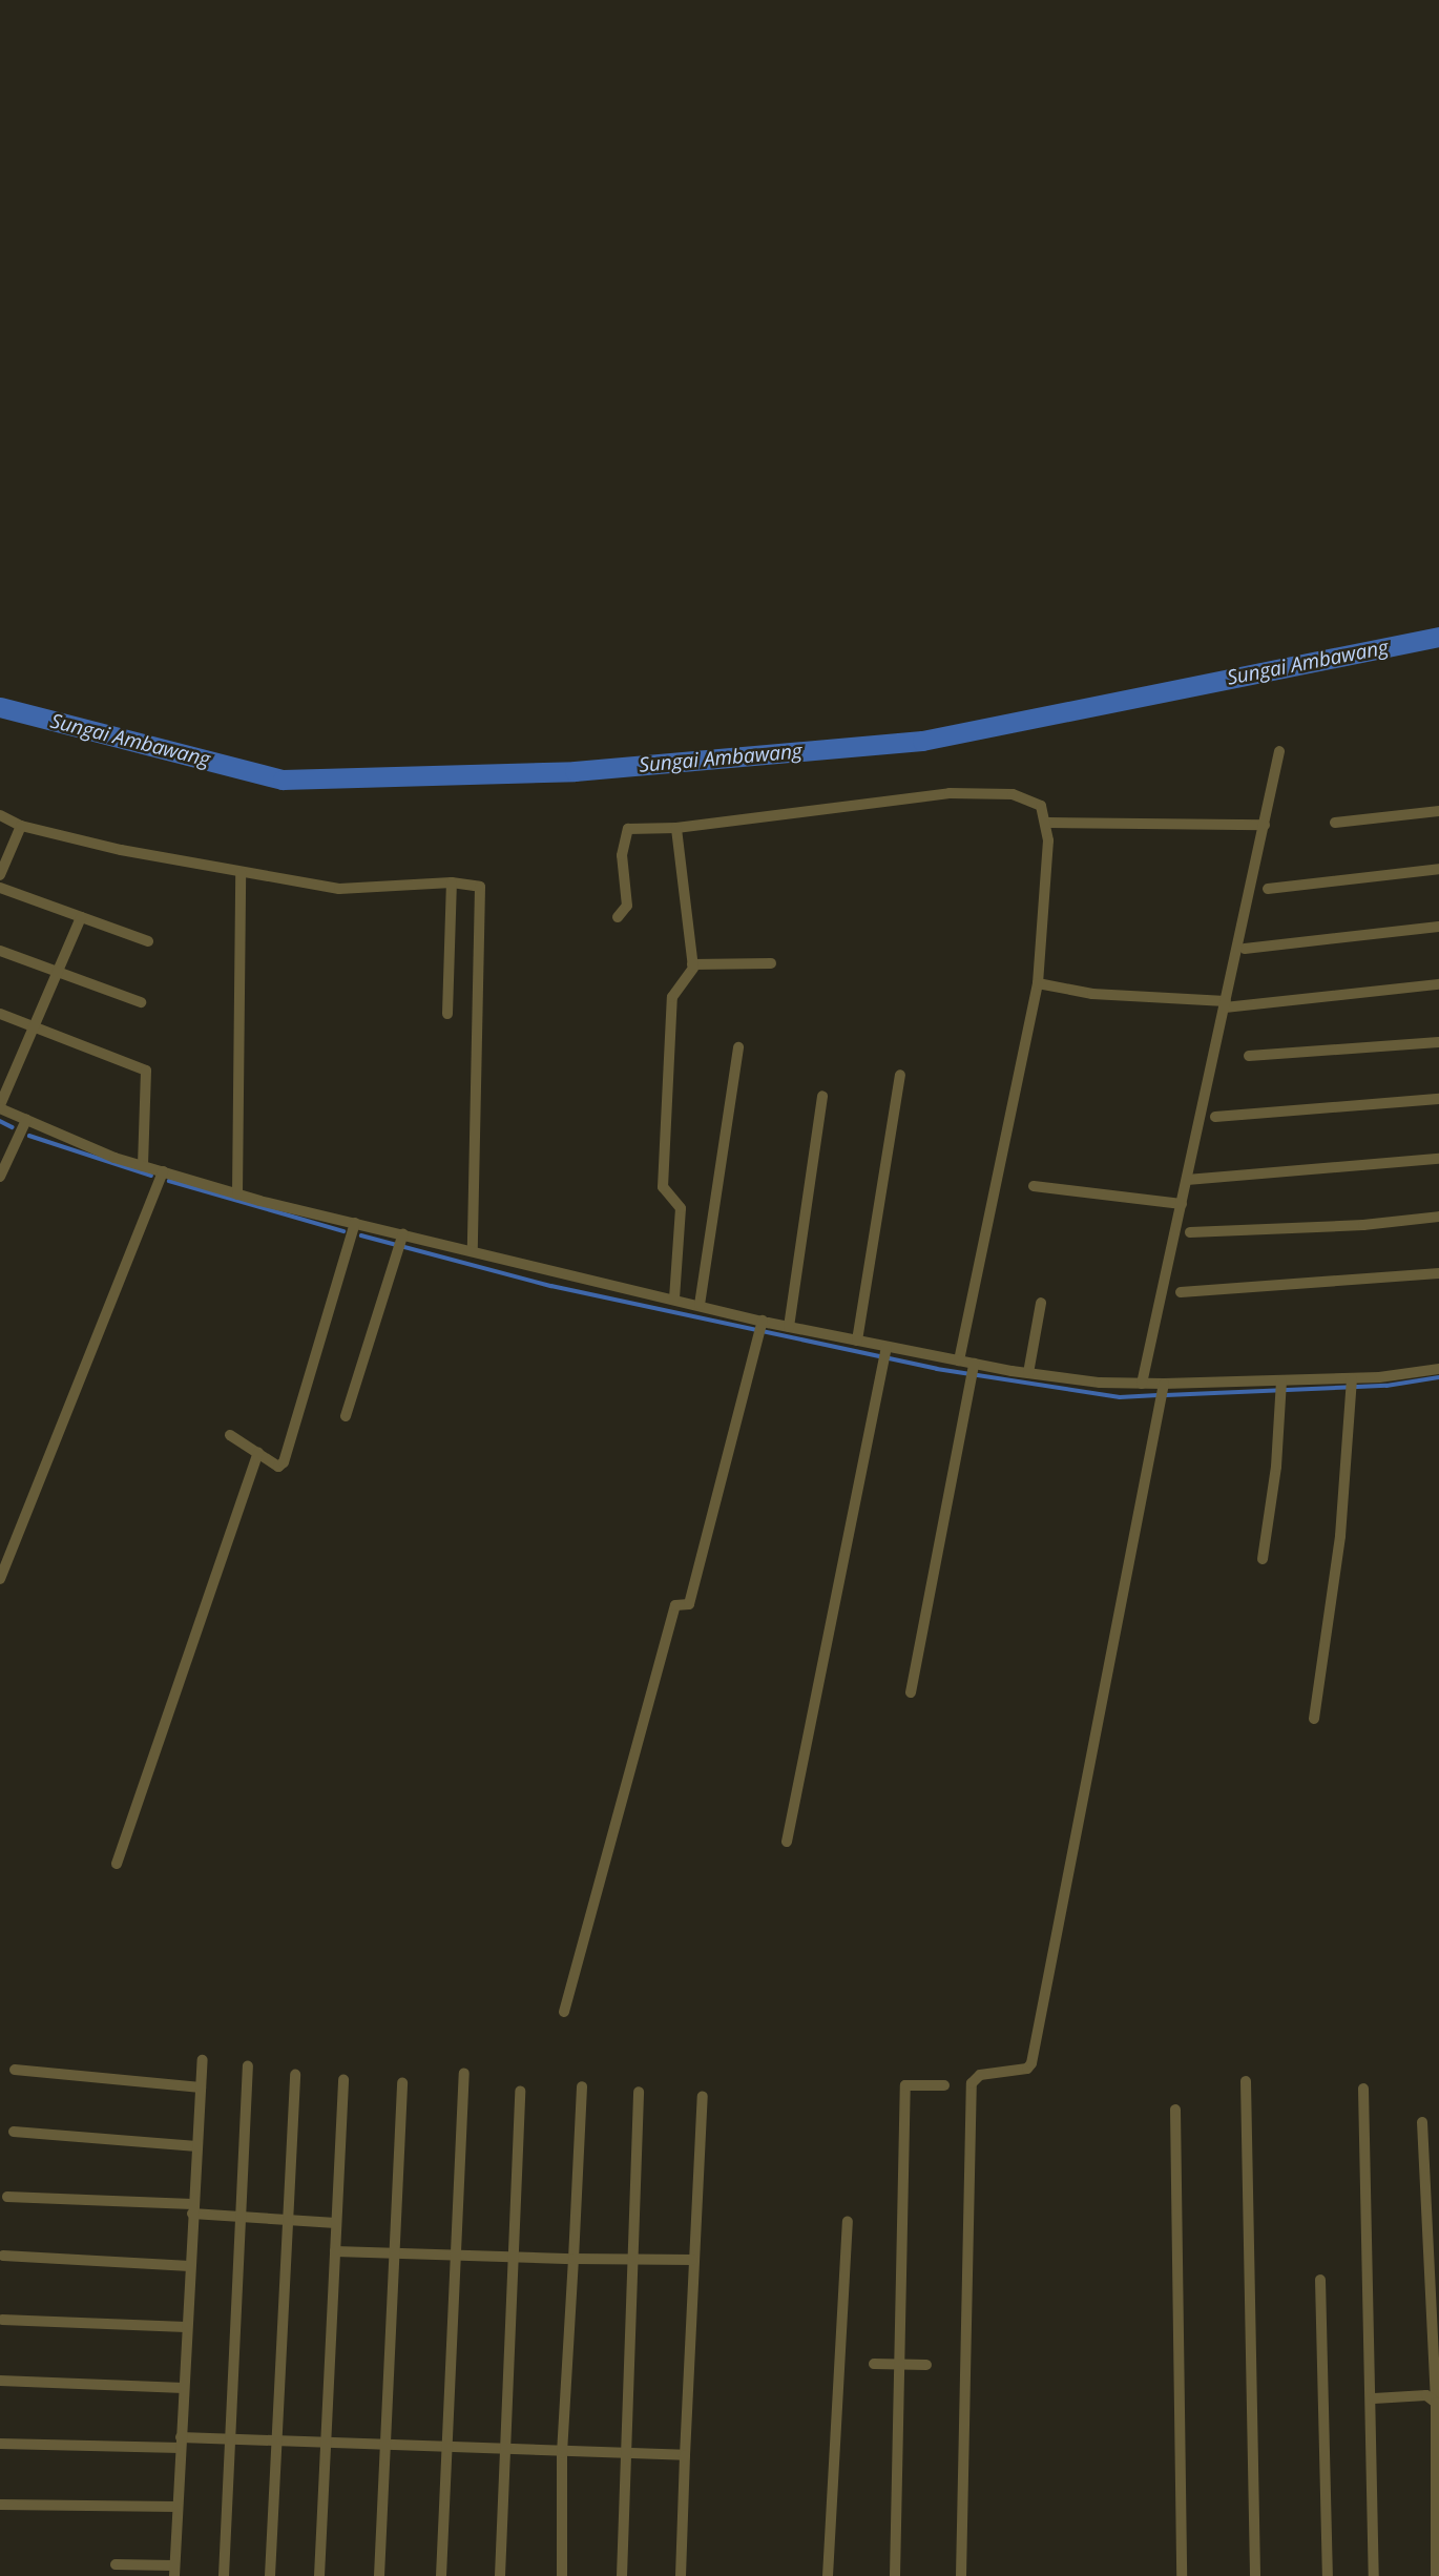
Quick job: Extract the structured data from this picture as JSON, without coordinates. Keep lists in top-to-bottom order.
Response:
{
  "water": ["Sungai Ambawang"]
}
